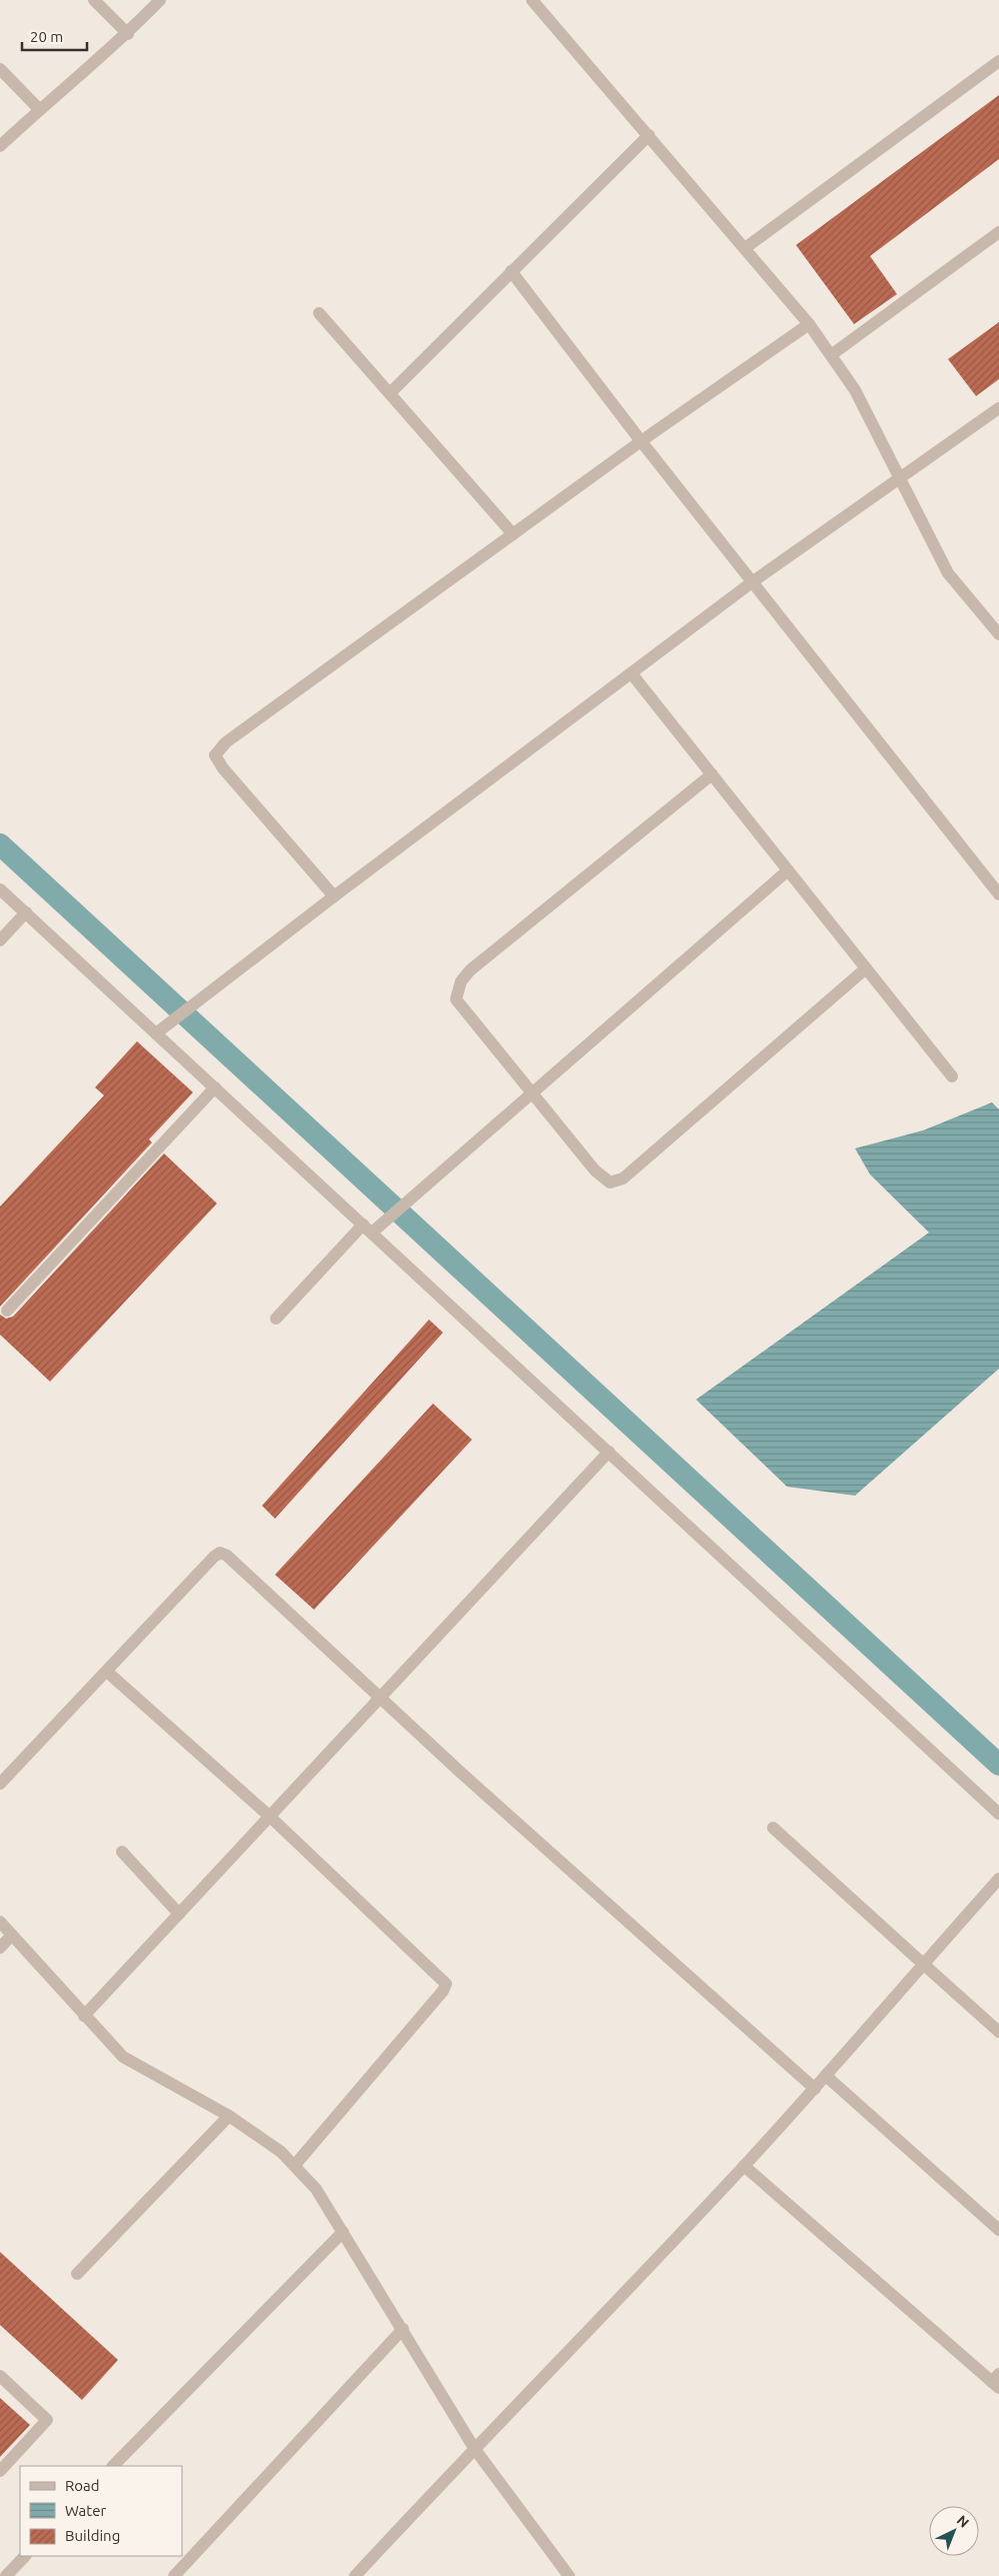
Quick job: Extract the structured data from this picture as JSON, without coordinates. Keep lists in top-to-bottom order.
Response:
{
  "legend": ["Road", "Water", "Building"],
  "scale_bar": "20 m",
  "north": "top right"
}
